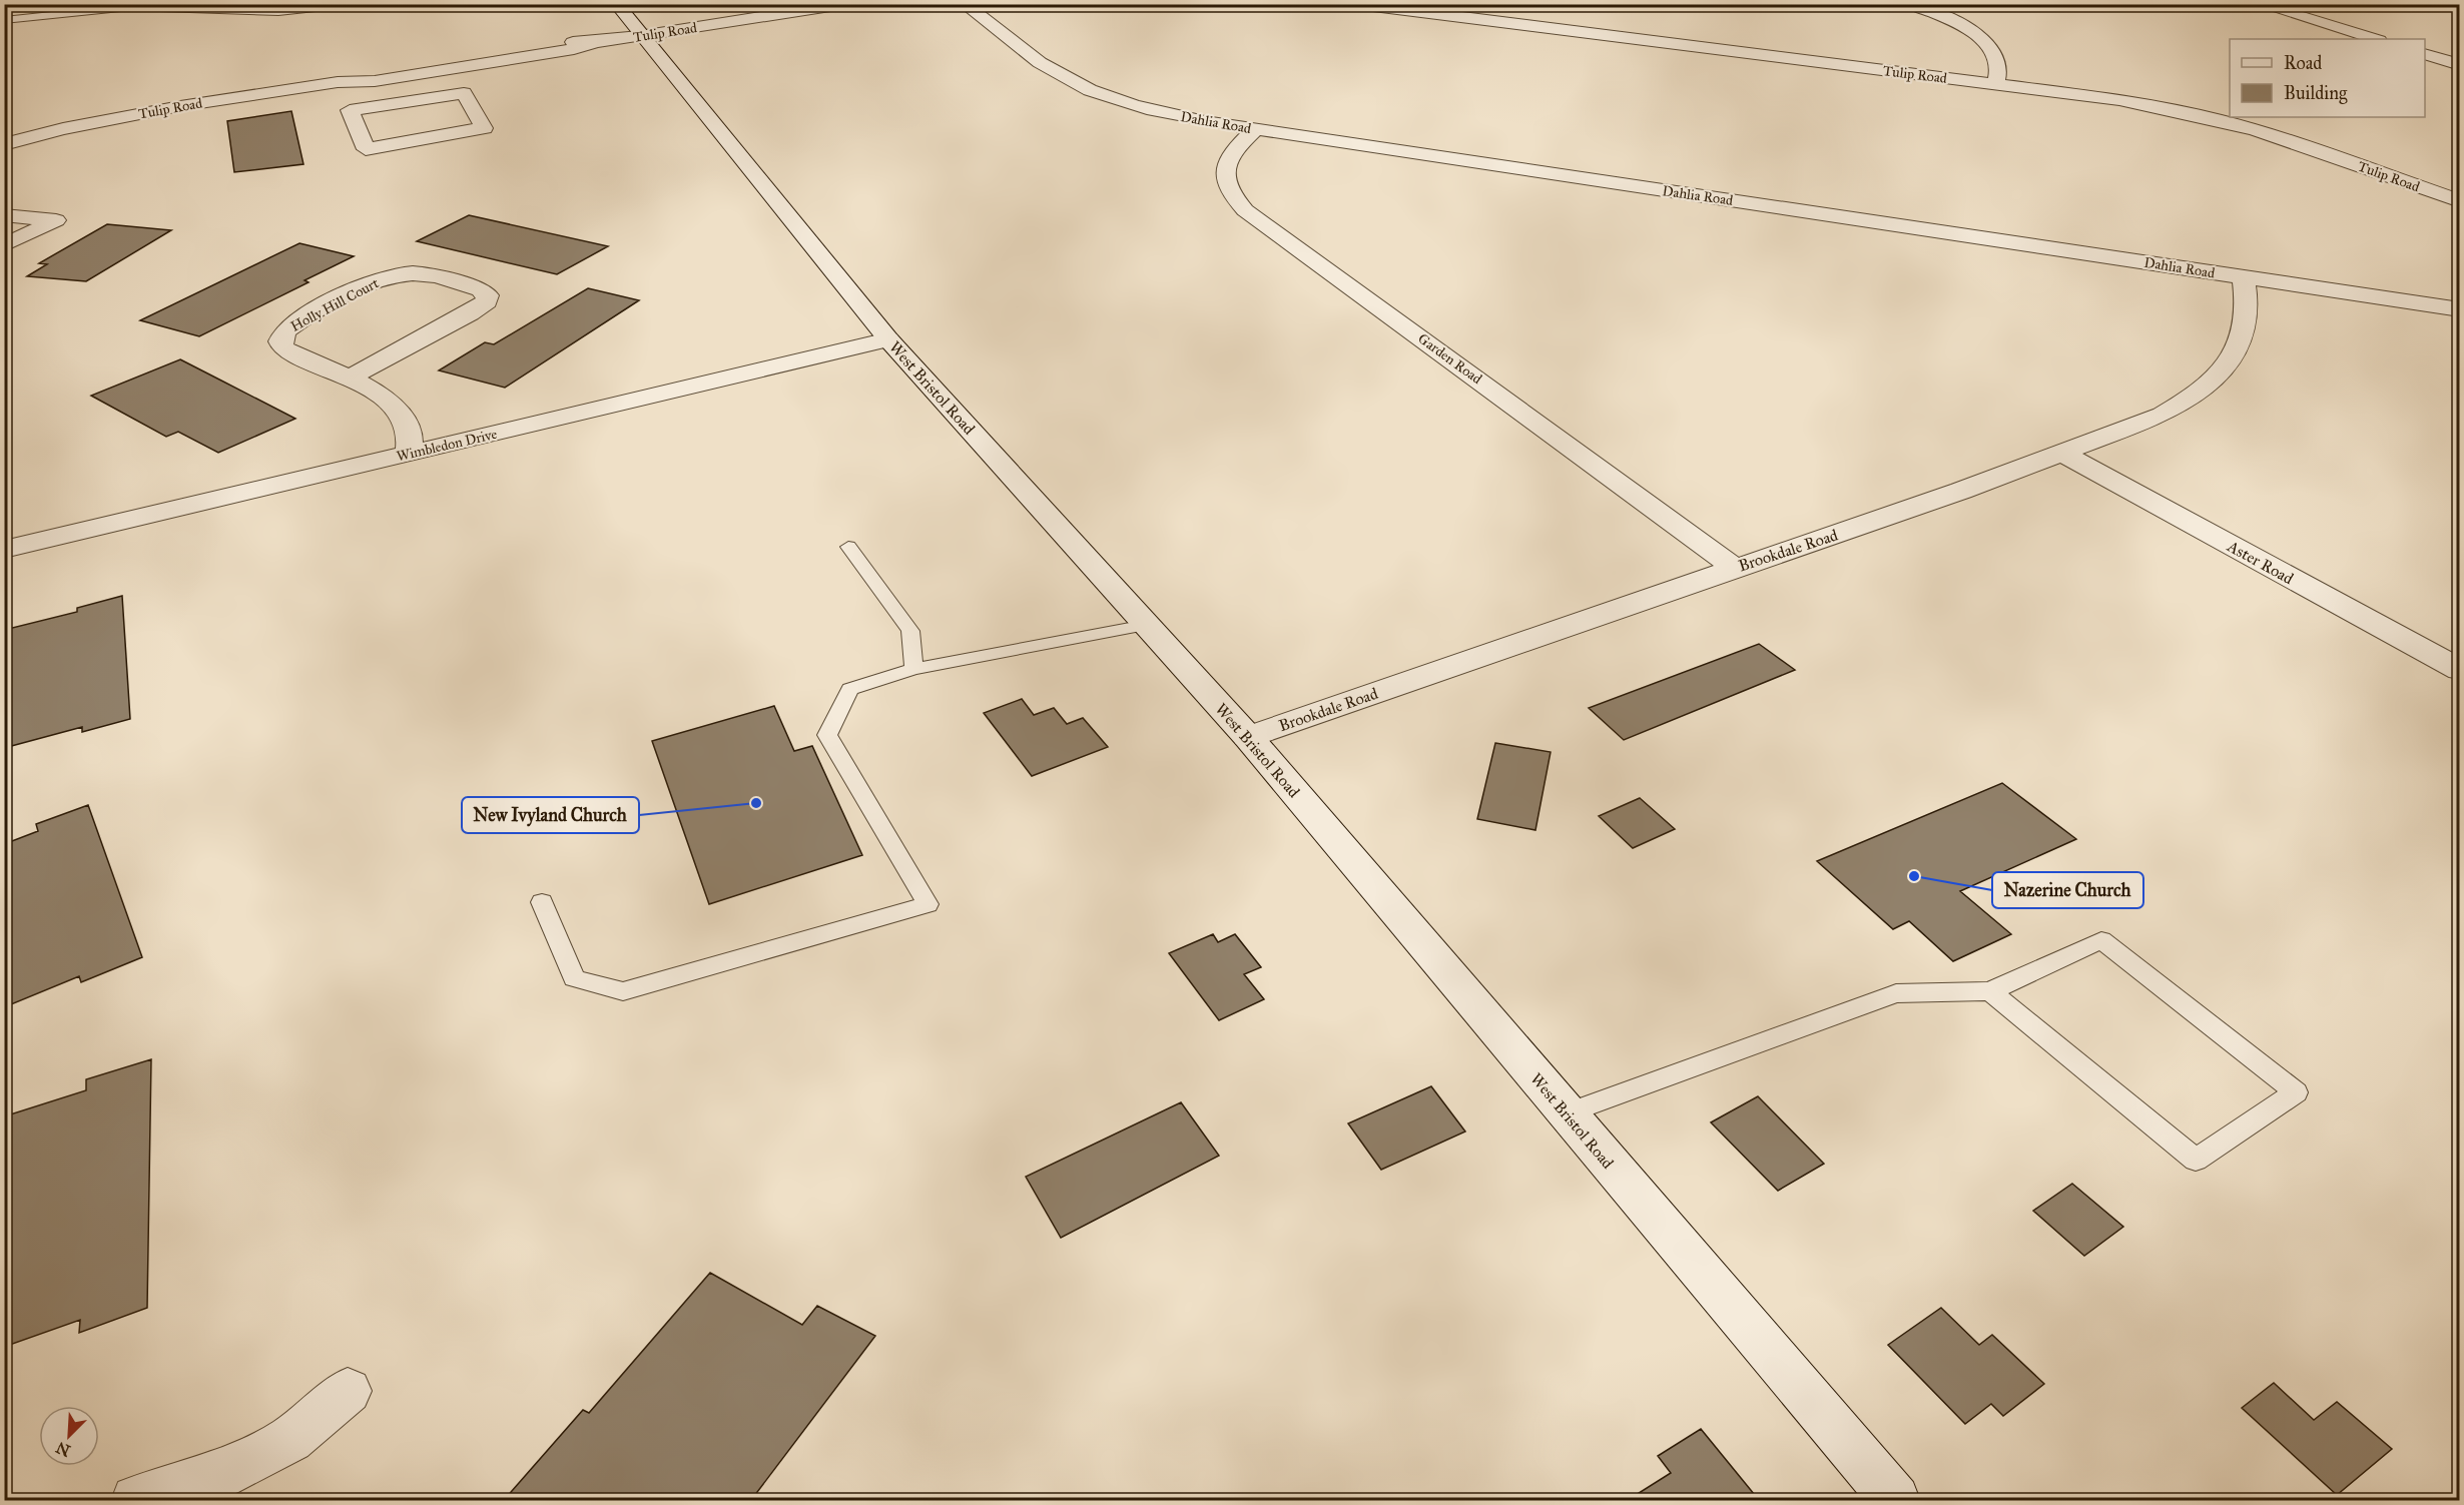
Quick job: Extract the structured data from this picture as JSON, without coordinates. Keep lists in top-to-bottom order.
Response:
{
  "streets": {
    "street": [
      "Tulip Road",
      "Dahlia Road",
      "Holly Hill Court",
      "Garden Road",
      "West Bristol Road",
      "Wimbledon Drive",
      "Brookdale Road",
      "Aster Road"
    ]
  },
  "crossings": [
    ["Tulip Road", "West Bristol Road"],
    ["Dahlia Road", "Garden Road"],
    ["Dahlia Road", "Brookdale Road"],
    ["Holly Hill Court", "Wimbledon Drive"],
    ["Garden Road", "Brookdale Road"],
    ["West Bristol Road", "Wimbledon Drive"],
    ["West Bristol Road", "Brookdale Road"],
    ["Brookdale Road", "Aster Road"]
  ],
  "places": ["New Ivyland Church", "Nazerine Church"],
  "legend": ["Road", "Building"],
  "north": "bottom left"
}
